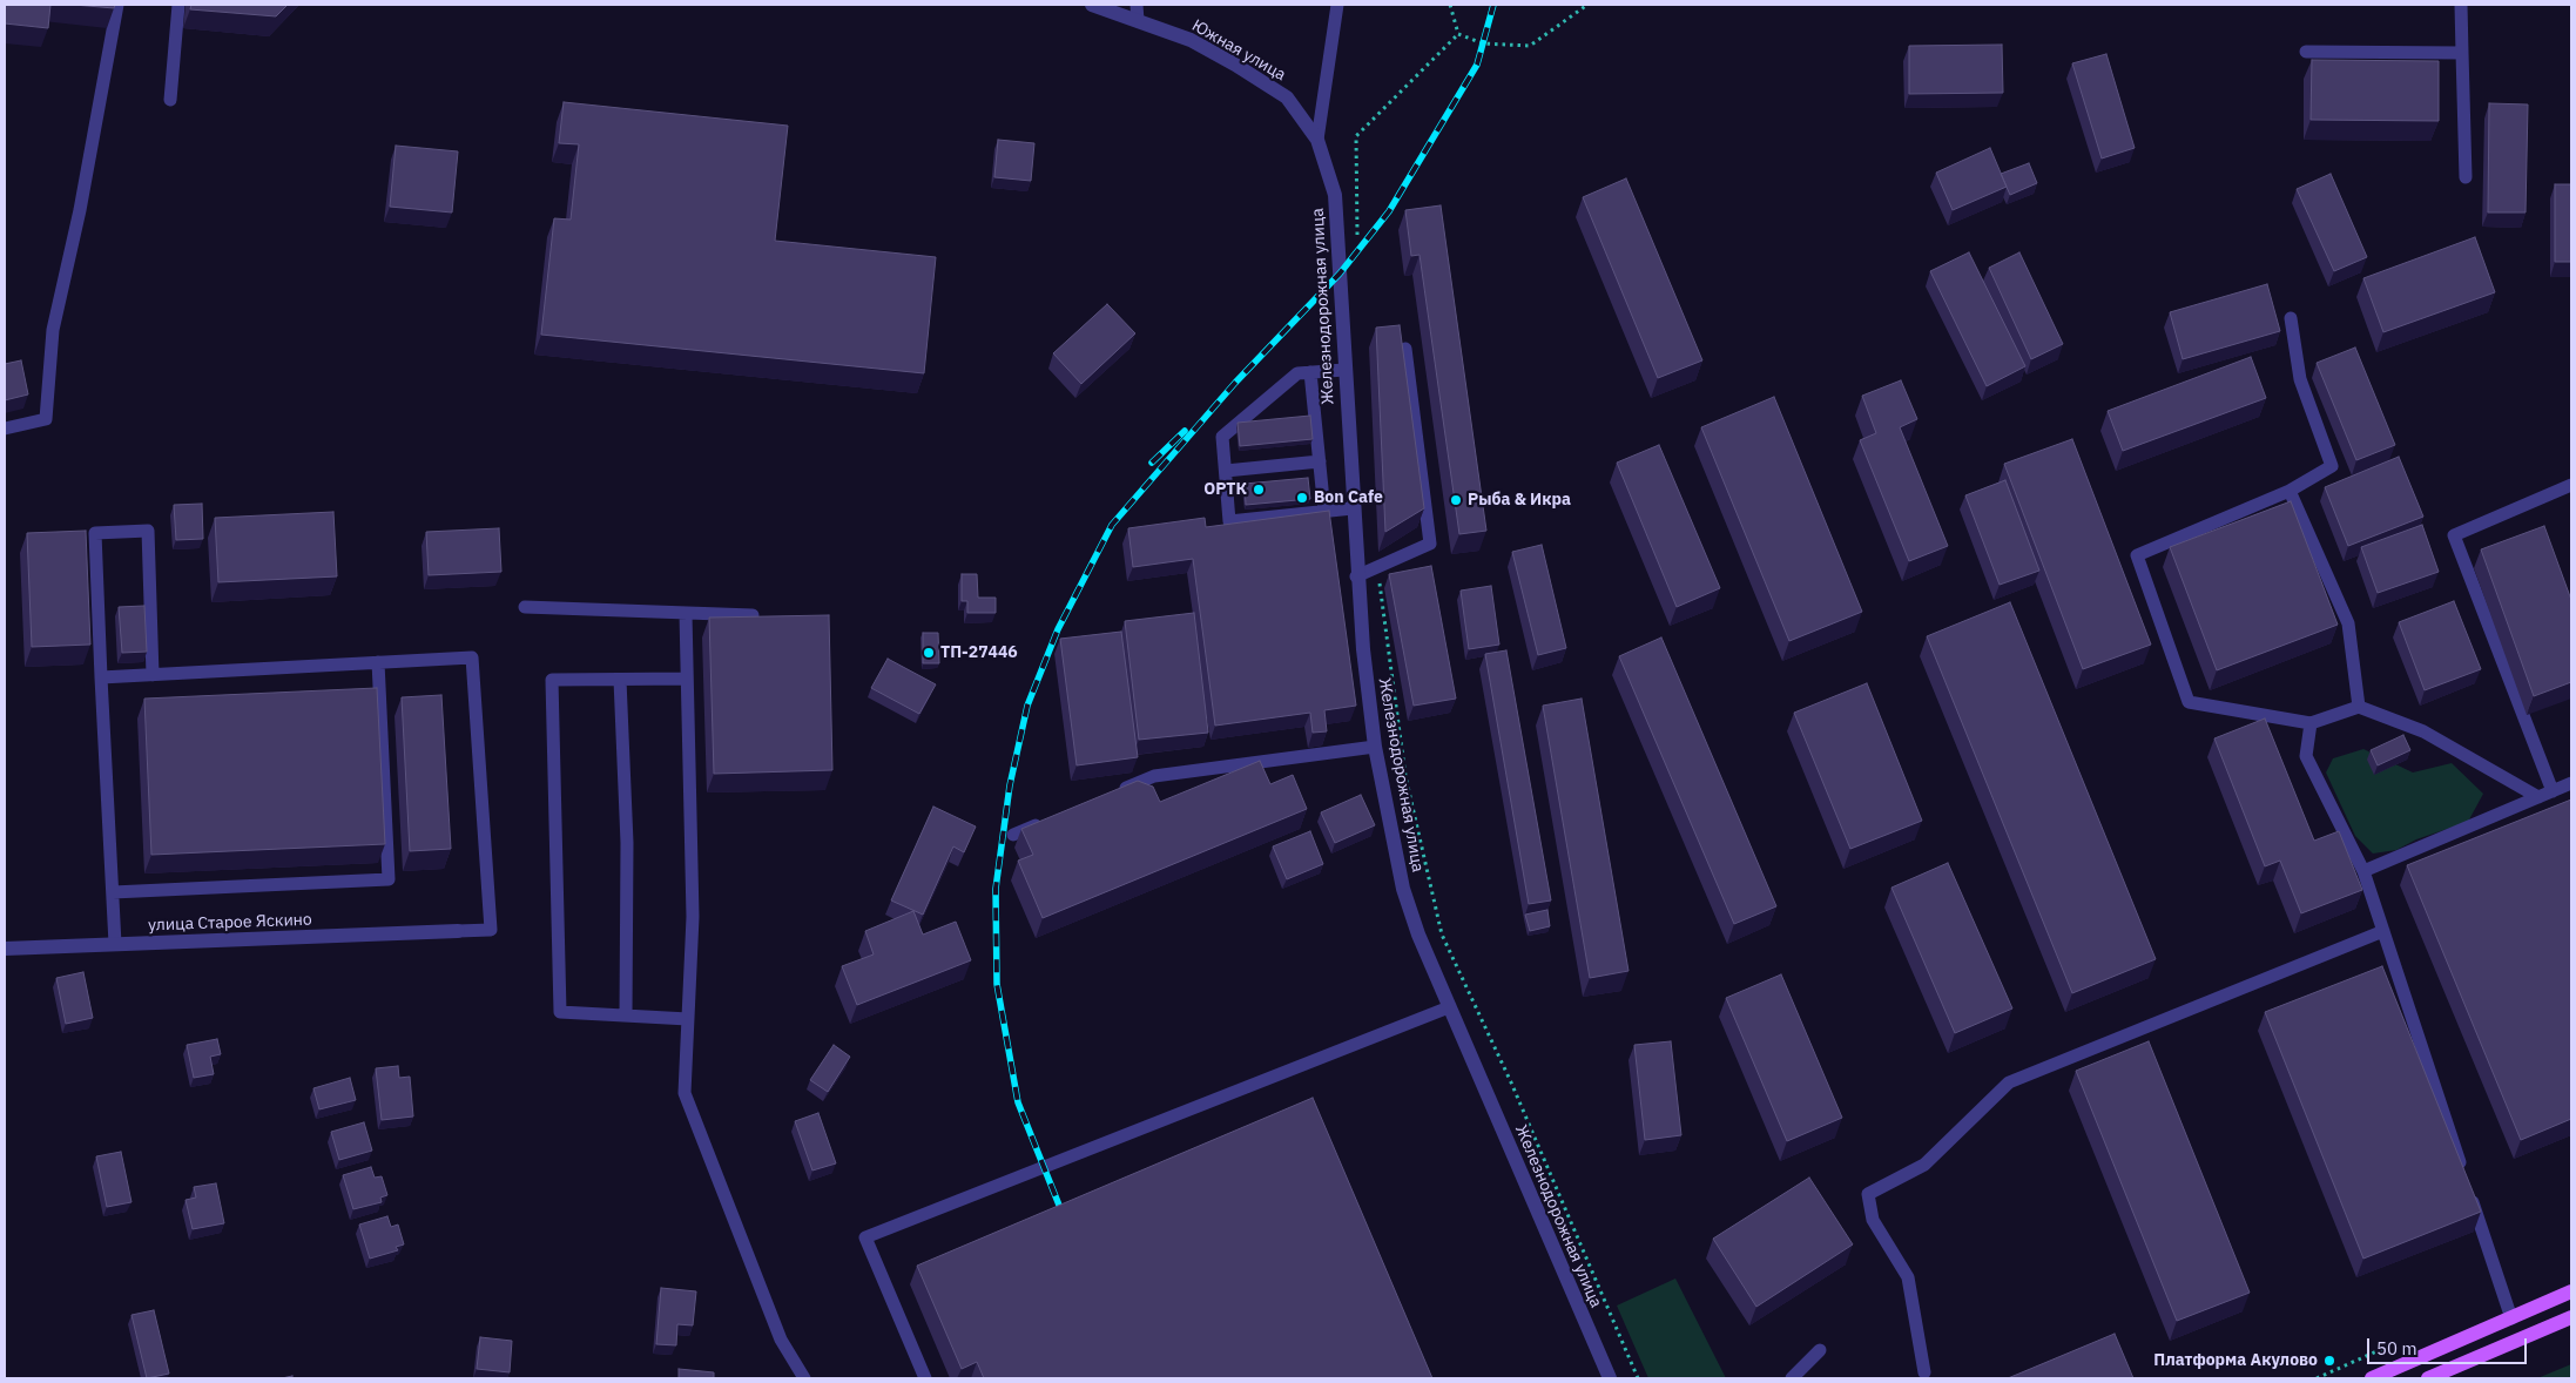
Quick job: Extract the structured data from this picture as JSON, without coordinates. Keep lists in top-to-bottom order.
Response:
{
  "streets": {
    "street": ["Южная улица", "Железнодорожная улица", "улица Старое Яскино"]
  },
  "crossings": [
    ["Южная улица", "Железнодорожная улица"]
  ],
  "places": [
    "ОРТК",
    "Bon Cafe",
    "Рыба & Икра",
    "ТП-27446",
    "Платформа Акулово"
  ],
  "scale_bar": "50 m"
}
